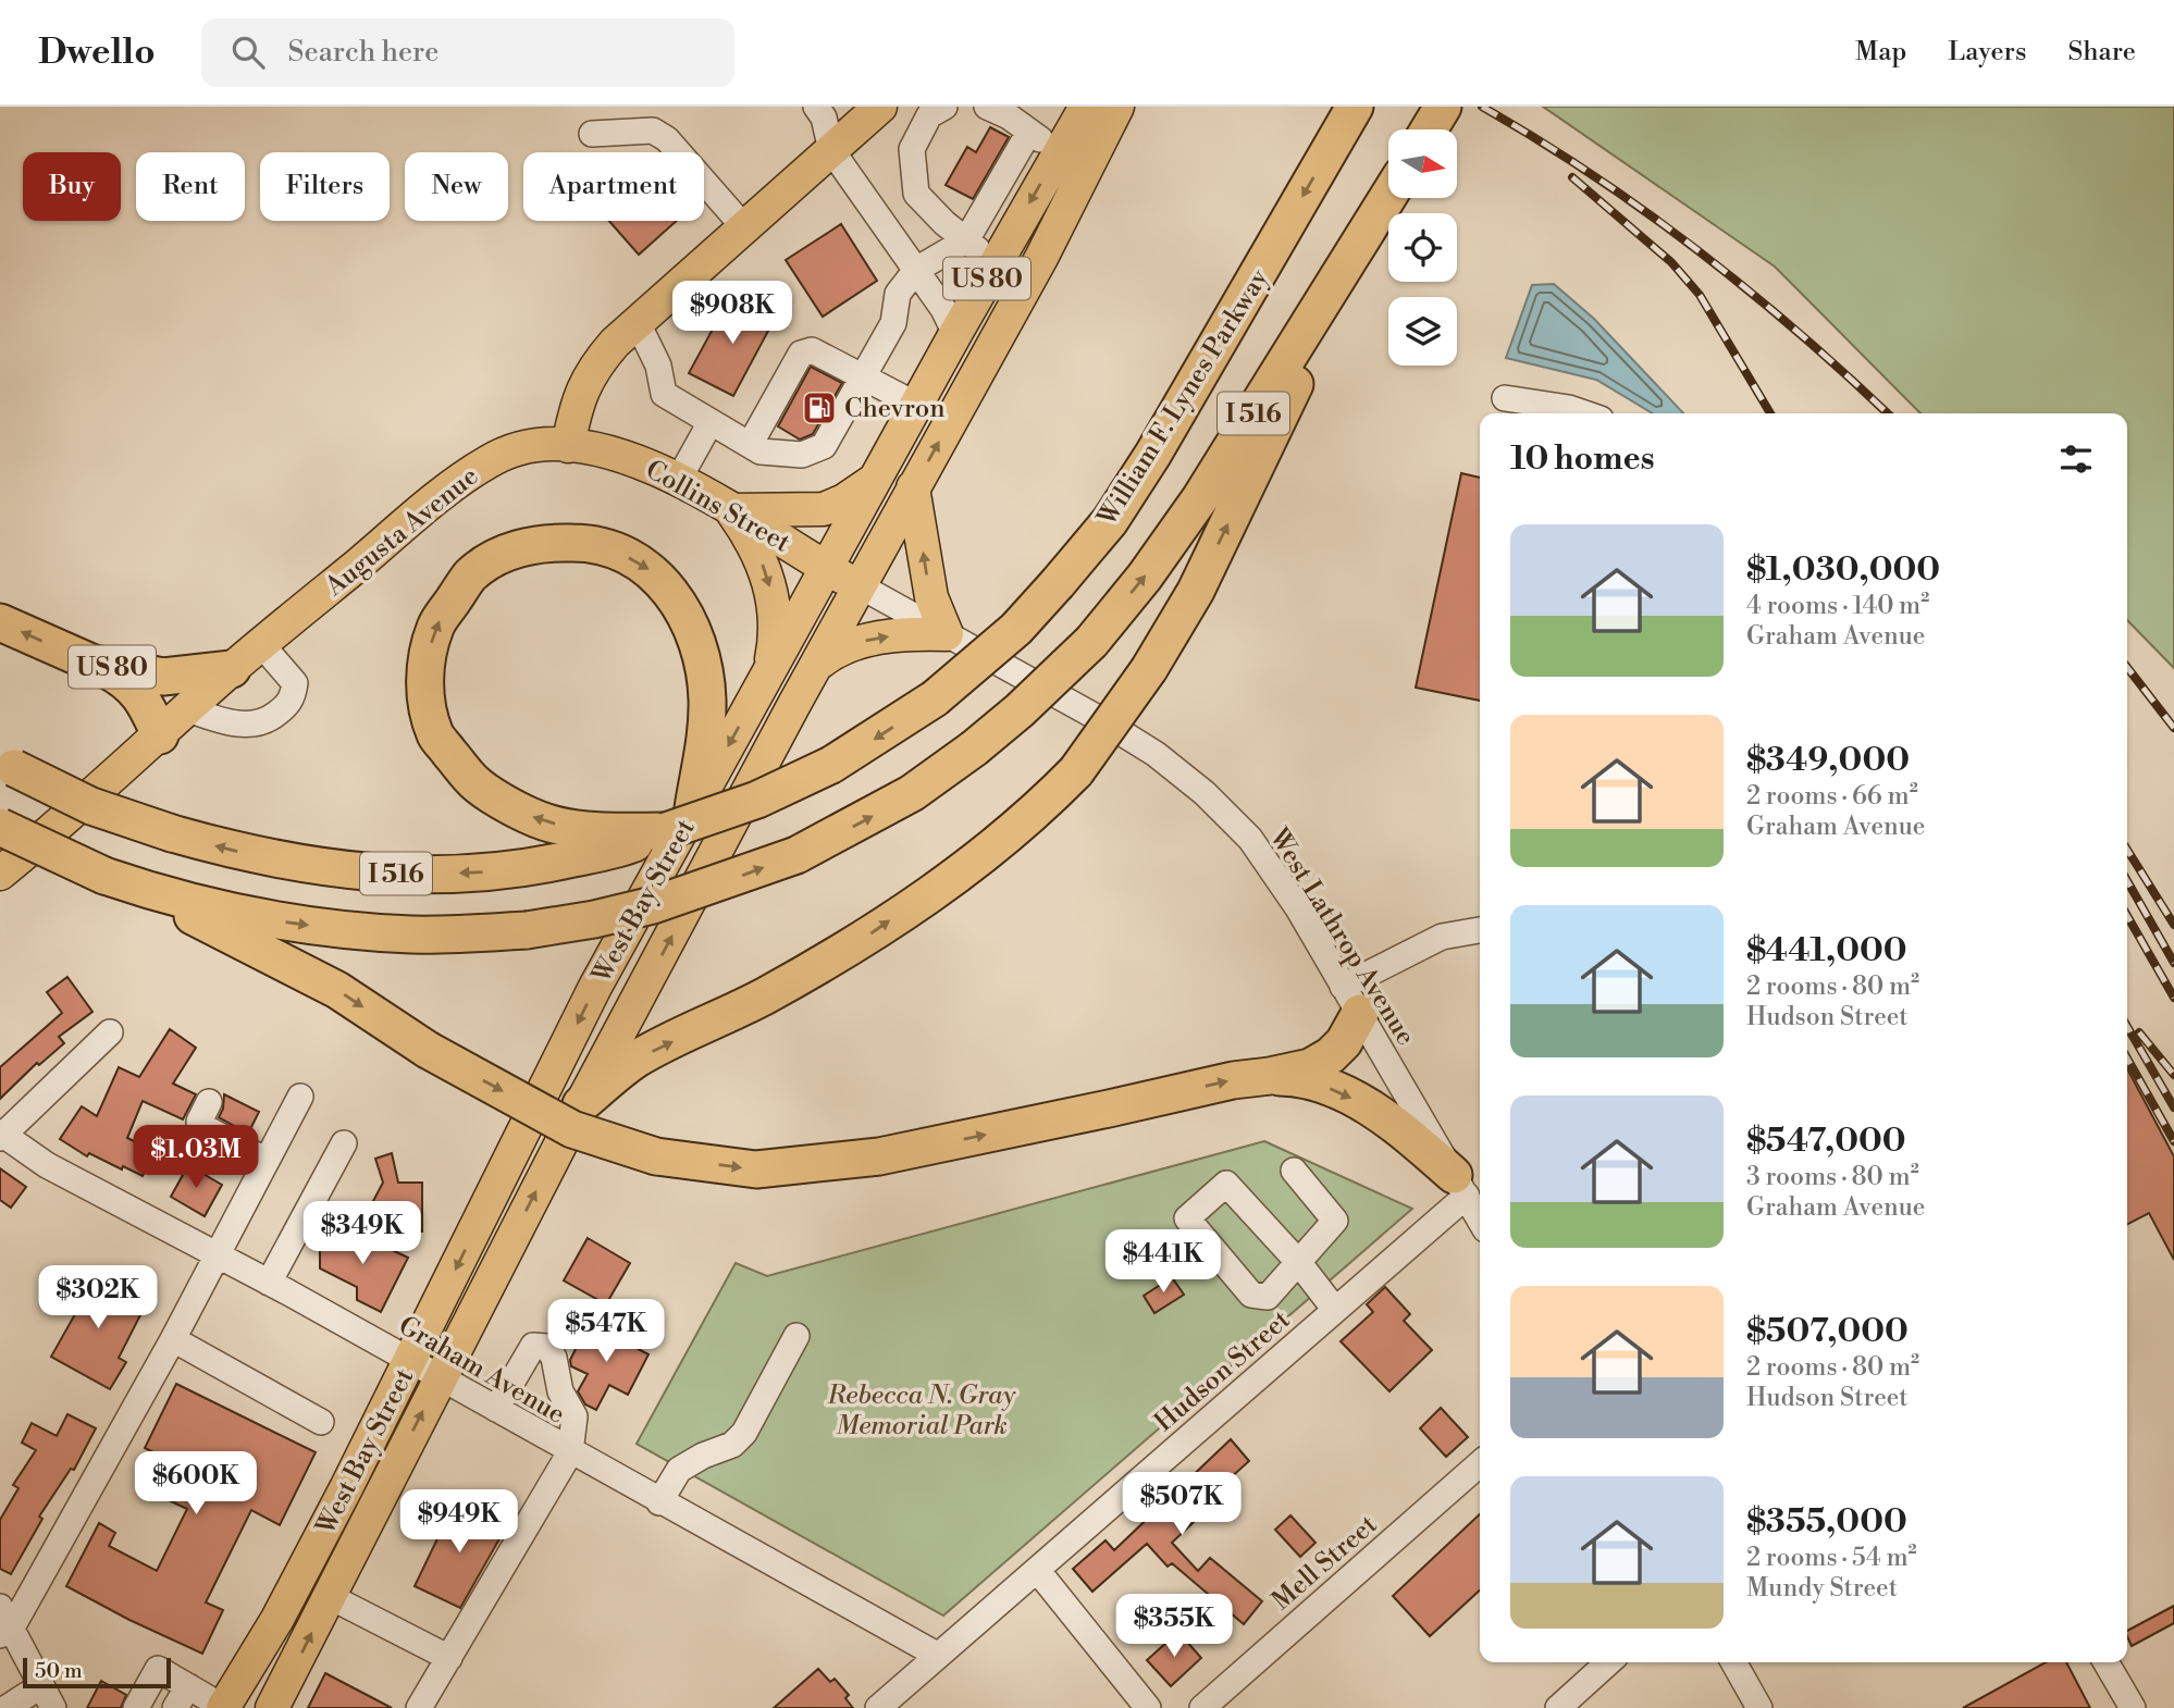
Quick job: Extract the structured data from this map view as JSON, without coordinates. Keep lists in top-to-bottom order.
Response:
{
  "streets": {
    "highway": ["US 80", "William F. Lynes Parkway", "I 516"],
    "main road": ["Collins Street", "Augusta Avenue", "West Bay Street"],
    "street": [
      "West Lathrop Avenue",
      "Graham Avenue",
      "Hudson Street",
      "Mell Street"
    ]
  },
  "crossings": [
    ["US 80", "Augusta Avenue"],
    ["William F. Lynes Parkway", "I 516"],
    ["Collins Street", "Augusta Avenue"],
    ["Collins Street", "West Bay Street"],
    ["Collins Street", "West Lathrop Avenue"],
    ["West Bay Street", "West Lathrop Avenue"],
    ["West Bay Street", "Graham Avenue"],
    ["West Lathrop Avenue", "Hudson Street"],
    ["Graham Avenue", "Hudson Street"]
  ],
  "parks": ["Rebecca N. Gray Memorial Park"],
  "places": {
    "fuel station": ["Chevron"]
  },
  "scale_bar": "50 m",
  "north": "right",
  "page": {
    "header": "Dwello",
    "search": "Search here",
    "nav": ["Map", "Layers", "Share"],
    "chip": [
      "Buy",
      "Rent",
      "Filters",
      "New",
      "Apartment"
    ],
    "price": [
      "$908K",
      "$1.03M",
      "$349K",
      "$441K",
      "$302K",
      "$547K",
      "$600K",
      "$507K",
      "$949K",
      "$355K"
    ],
    "heading": "10 homes",
    "list": [
      {
        "name": "$1,030,000",
        "note": "4 rooms · 140 m² · Graham Avenue"
      },
      {
        "name": "$349,000",
        "note": "2 rooms · 66 m² · Graham Avenue"
      },
      {
        "name": "$441,000",
        "note": "2 rooms · 80 m² · Hudson Street"
      },
      {
        "name": "$547,000",
        "note": "3 rooms · 80 m² · Graham Avenue"
      },
      {
        "name": "$507,000",
        "note": "2 rooms · 80 m² · Hudson Street"
      },
      {
        "name": "$355,000",
        "note": "2 rooms · 54 m² · Mundy Street"
      }
    ],
    "scale": "50 m"
  }
}
